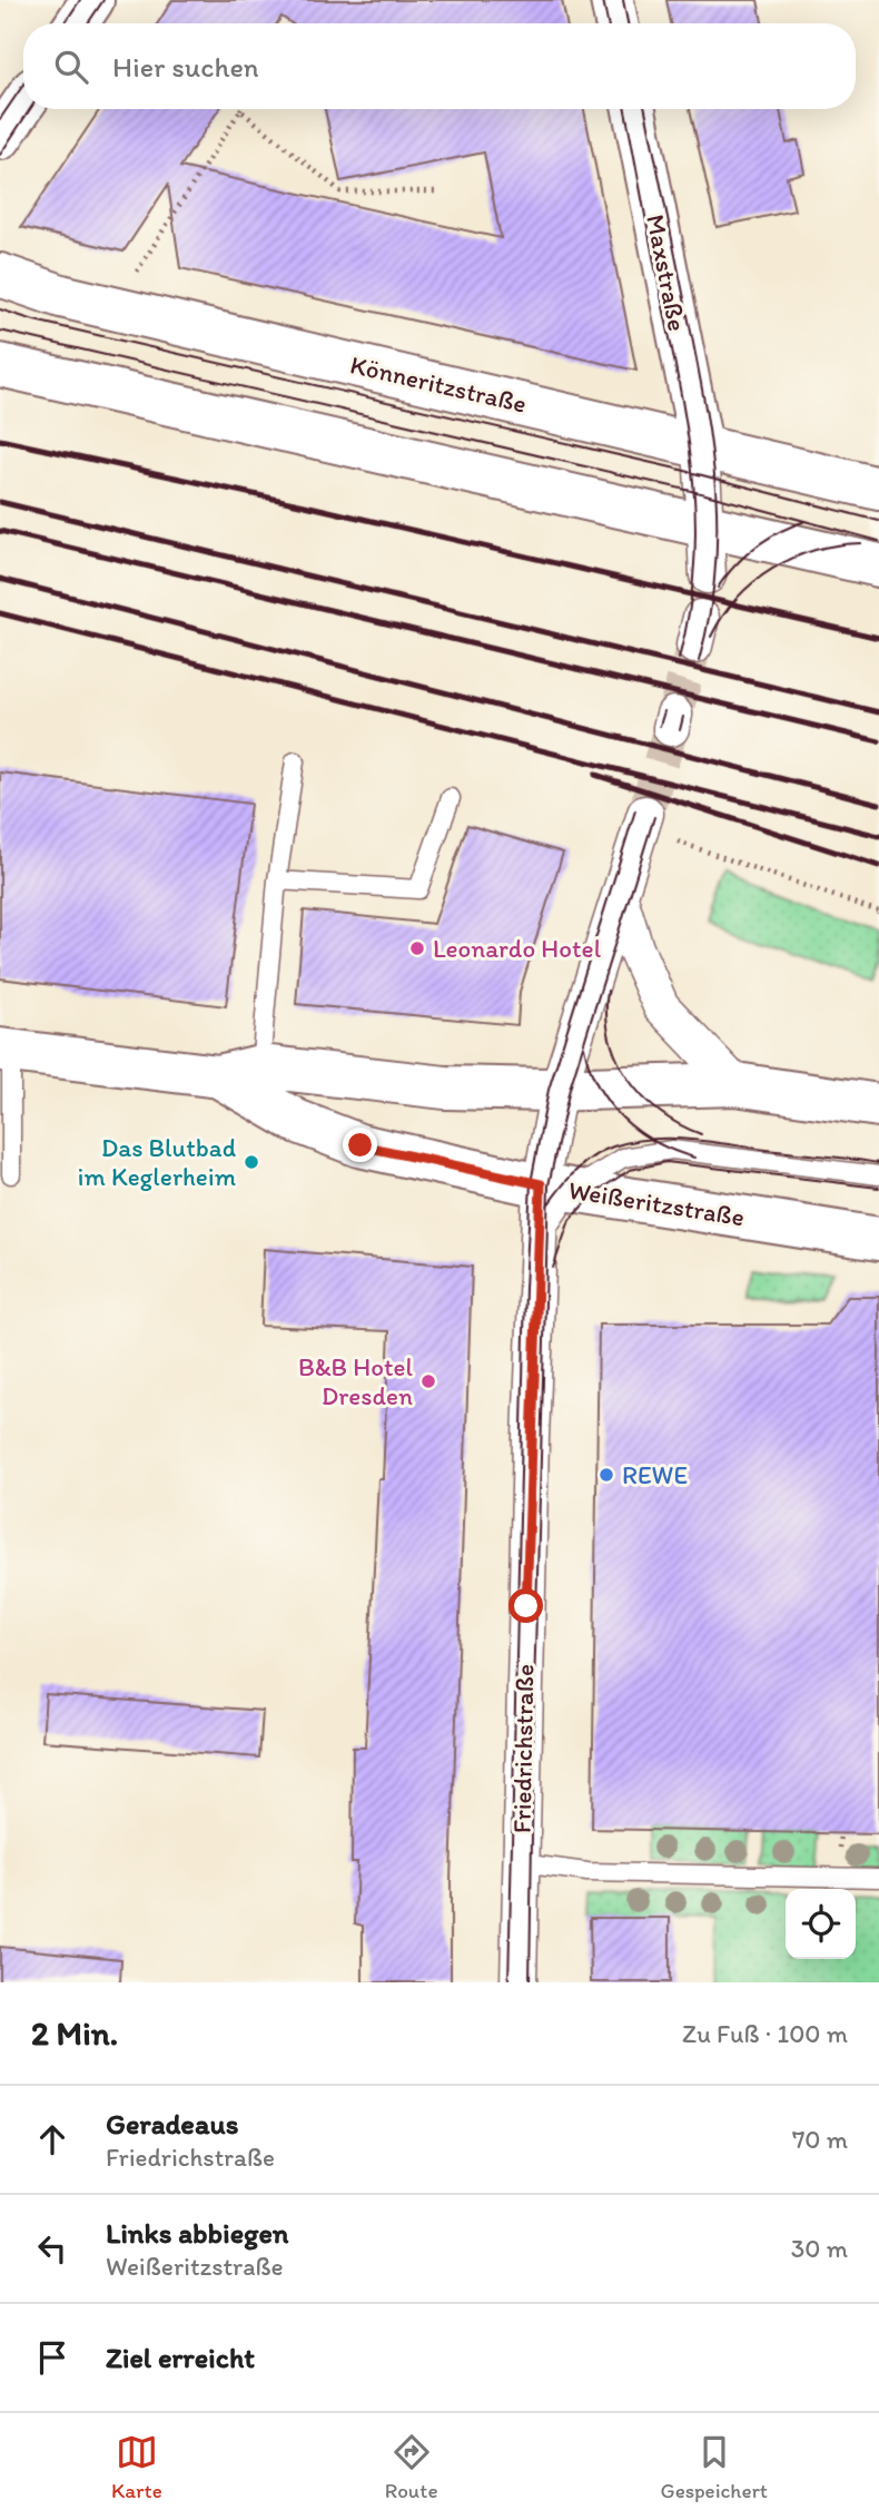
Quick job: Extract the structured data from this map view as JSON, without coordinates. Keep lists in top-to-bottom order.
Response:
{
  "streets": {
    "main road": ["Maxstraße", "Könneritzstraße", "Weißeritzstraße"],
    "street": ["Friedrichstraße"]
  },
  "crossings": [
    ["Maxstraße", "Könneritzstraße"],
    ["Weißeritzstraße", "Friedrichstraße"]
  ],
  "places": [
    "Leonardo Hotel",
    "Das Blutbad im Keglerheim",
    "B&B Hotel Dresden",
    "REWE"
  ],
  "page": {
    "search": "Hier suchen",
    "heading": ["2 Min.", "Zu Fuß · 100 m"],
    "list": [
      ["Geradeaus", "Friedrichstraße", "70 m"],
      ["Links abbiegen", "Weißeritzstraße", "30 m"],
      "Ziel erreicht"
    ],
    "nav": ["Karte", "Route", "Gespeichert"]
  }
}
